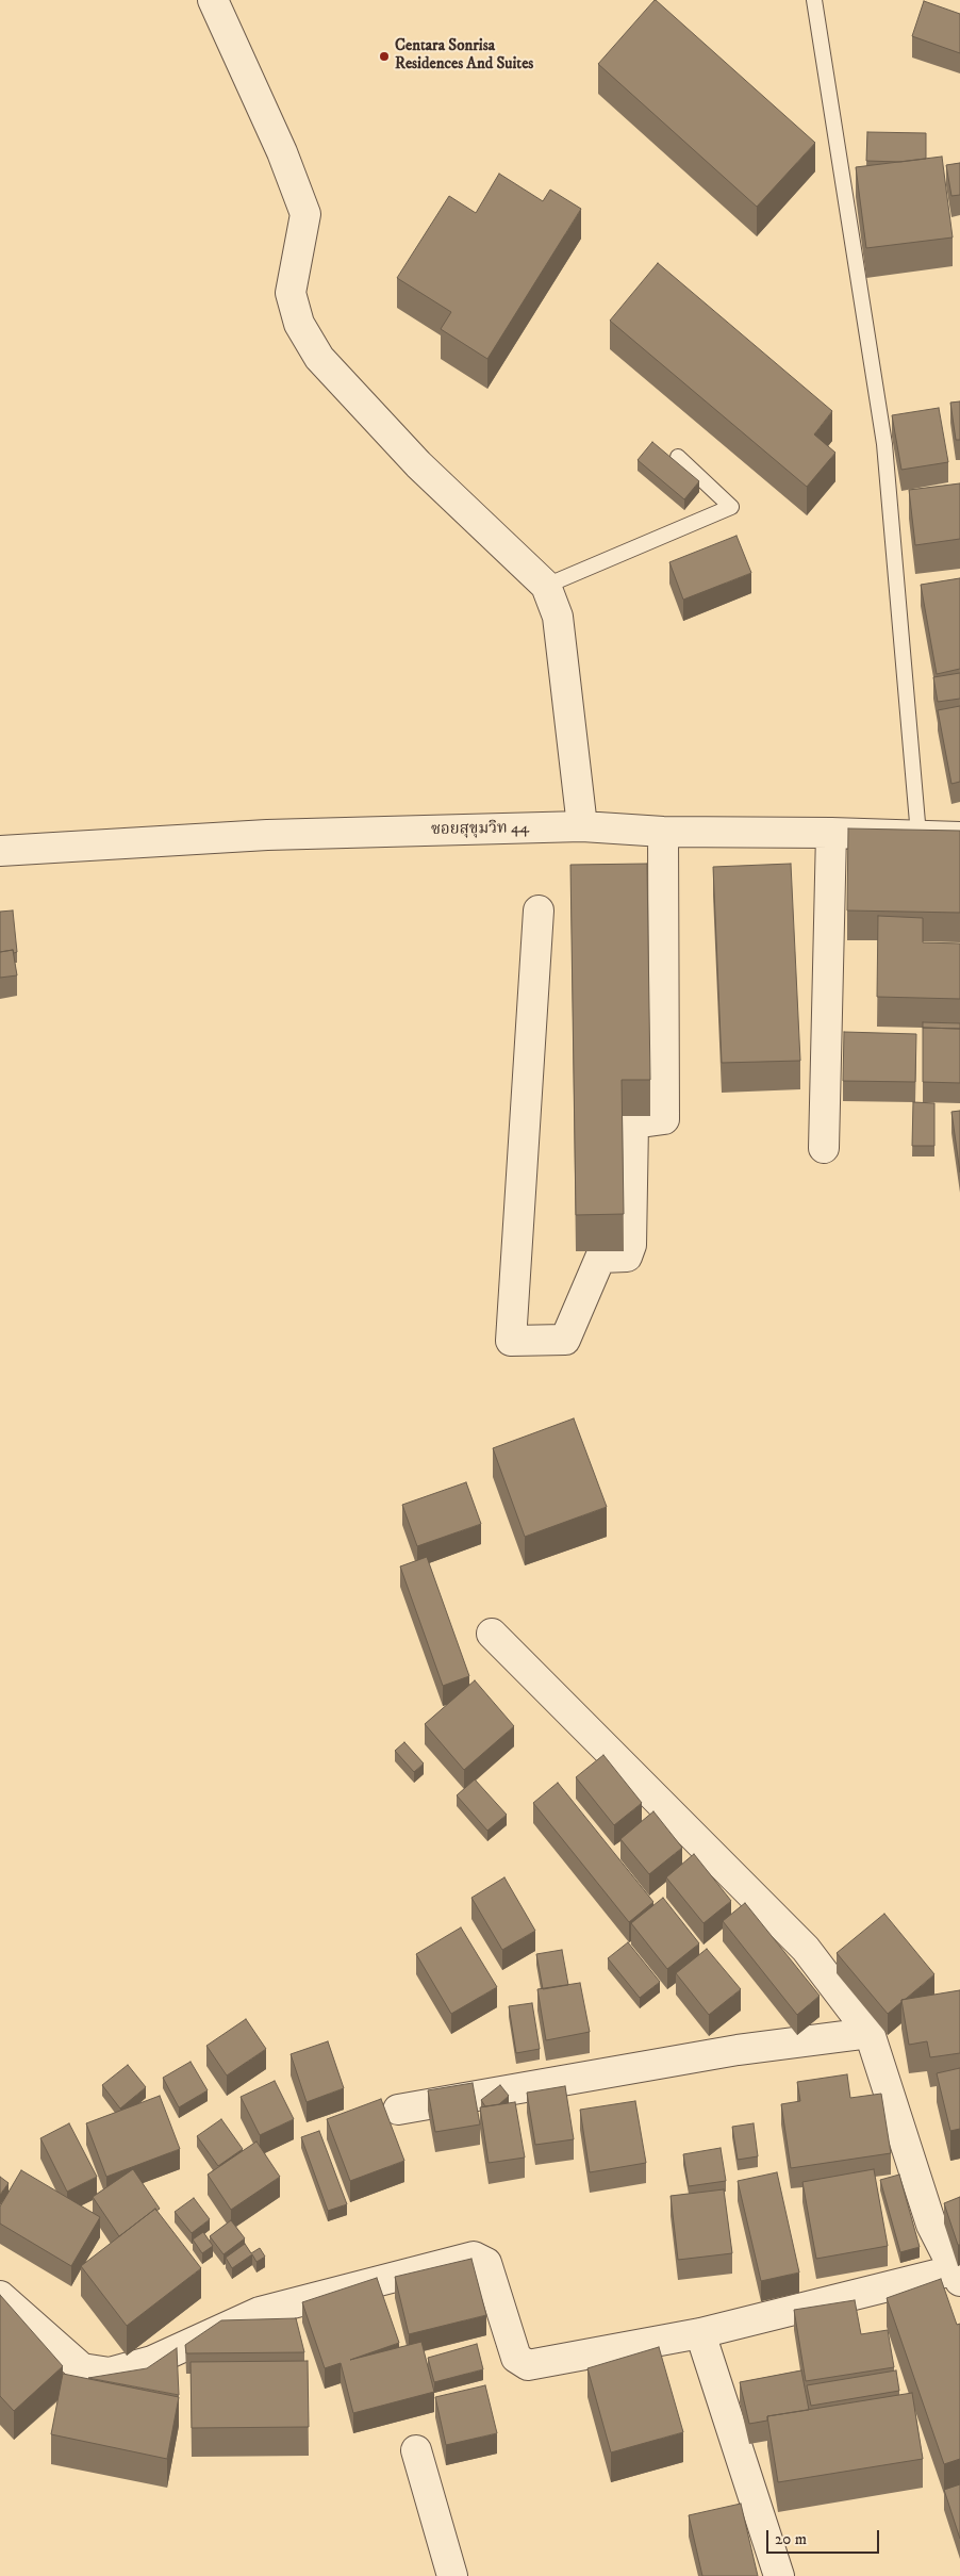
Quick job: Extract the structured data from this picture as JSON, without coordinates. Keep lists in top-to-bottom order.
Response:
{
  "streets": {
    "street": ["ซอยสุขุมวิท 44"]
  },
  "places": ["Centara Sonrisa Residences And Suites"],
  "scale_bar": "20 m"
}
